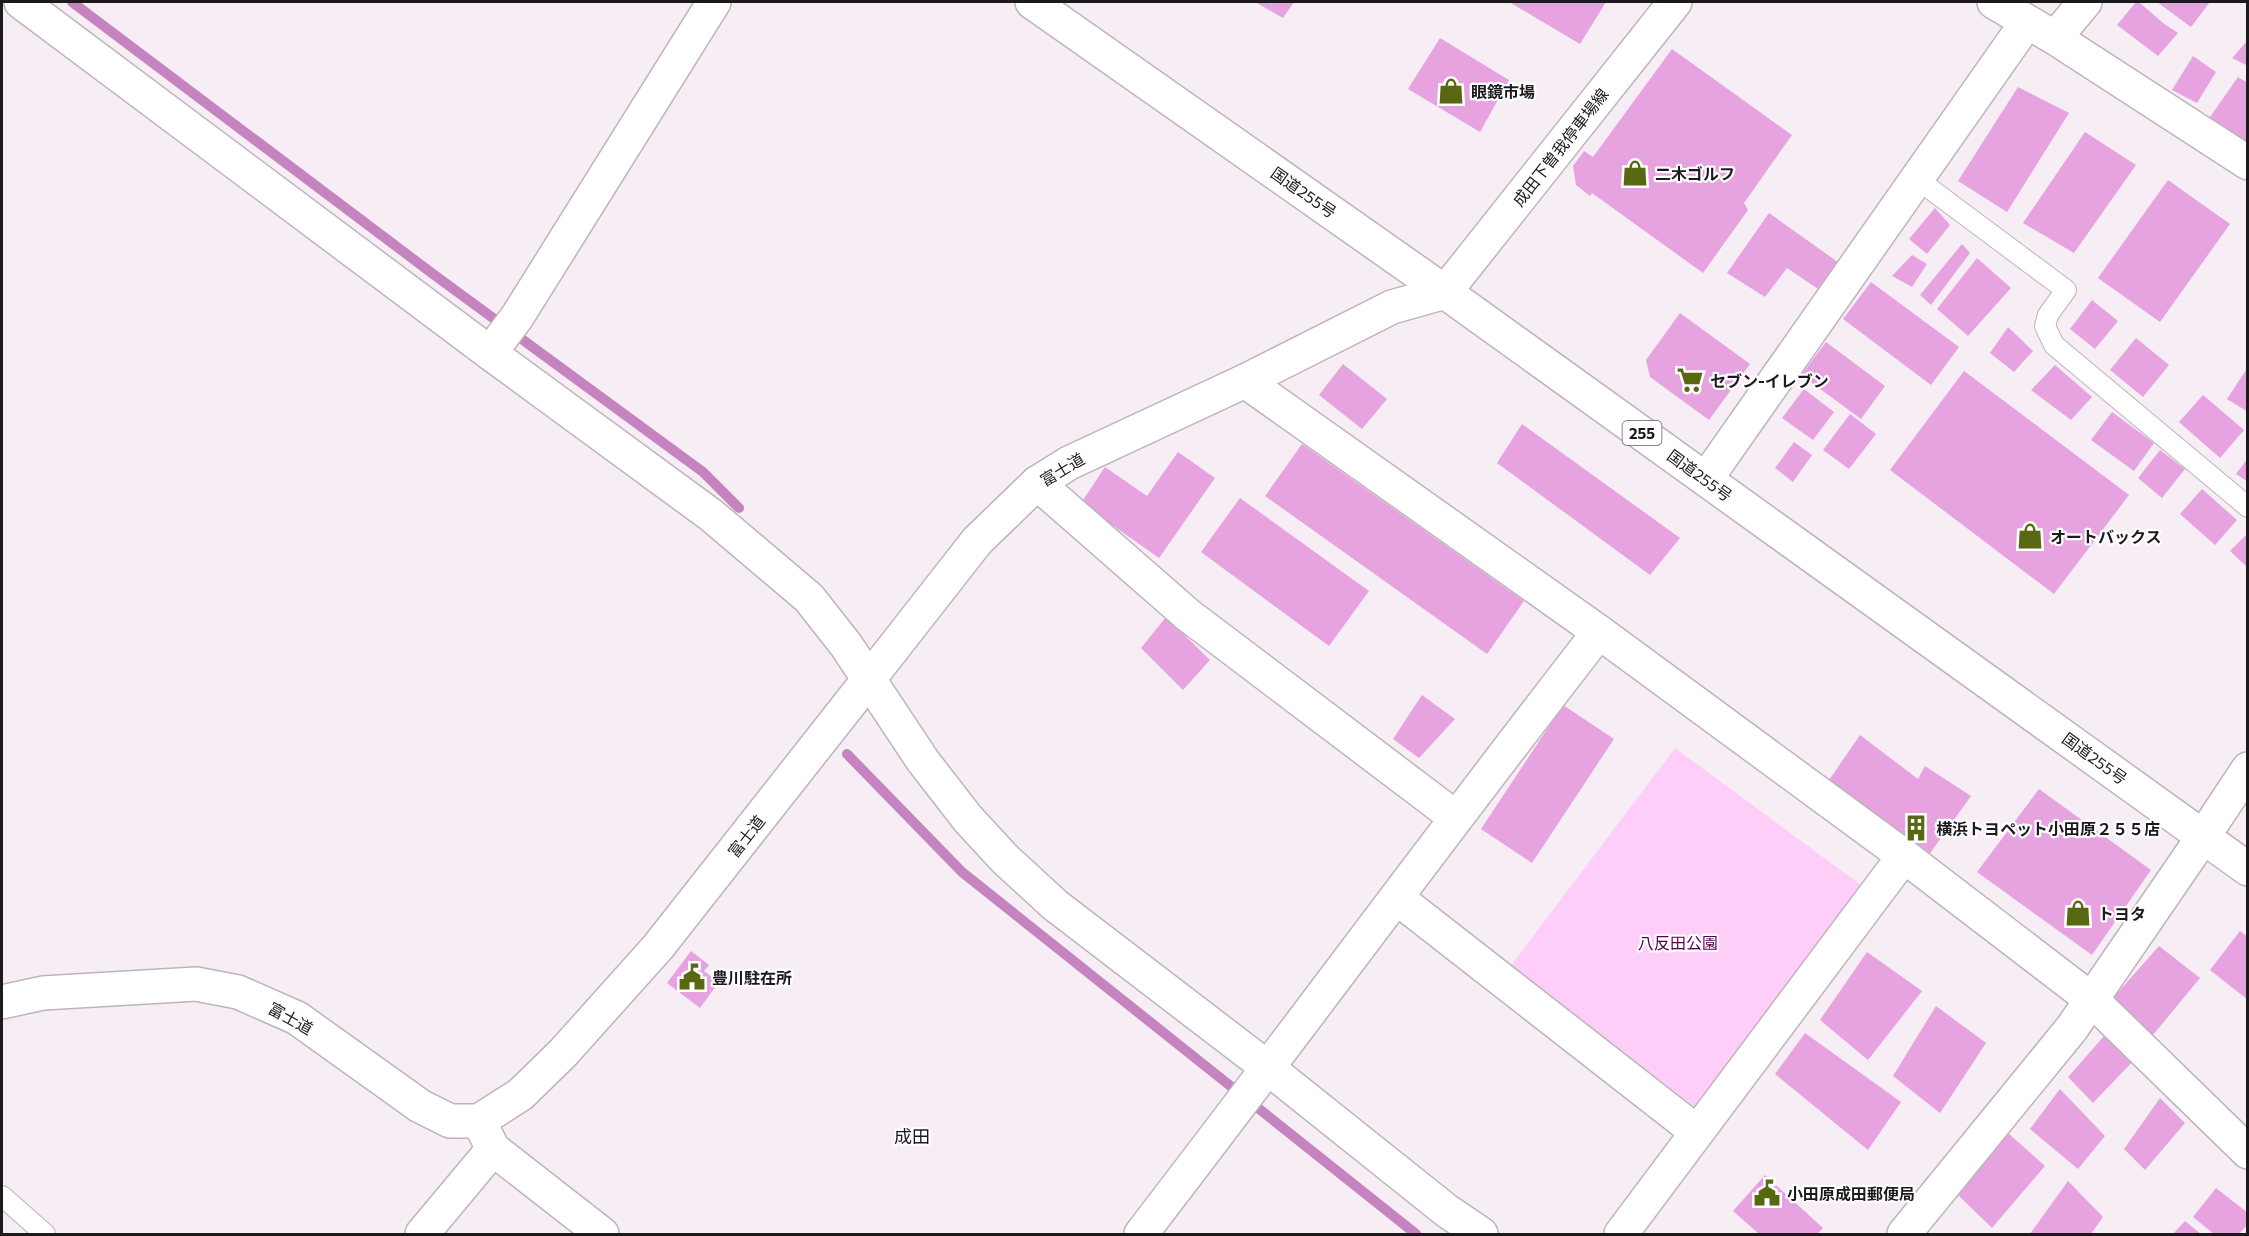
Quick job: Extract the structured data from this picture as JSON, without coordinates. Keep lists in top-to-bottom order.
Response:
{
  "streets": {
    "main road": [
      "成田下曽我停車場線",
      "国道255号",
      "255",
      "富士道"
    ]
  },
  "crossings": [
    ["成田下曽我停車場線", "国道255号"],
    ["成田下曽我停車場線", "富士道"],
    ["国道255号", "富士道"]
  ],
  "districts": ["成田"],
  "parks": ["八反田公園"],
  "places": {
    "shop": [
      "眼鏡市場",
      "二木ゴルフ",
      "オートバックス",
      "トヨタ"
    ],
    "supermarket": ["セブン-イレブン"],
    "building": ["横浜トヨペット小田原２５５店"],
    "public building": ["豊川駐在所", "小田原成田郵便局"]
  }
}
